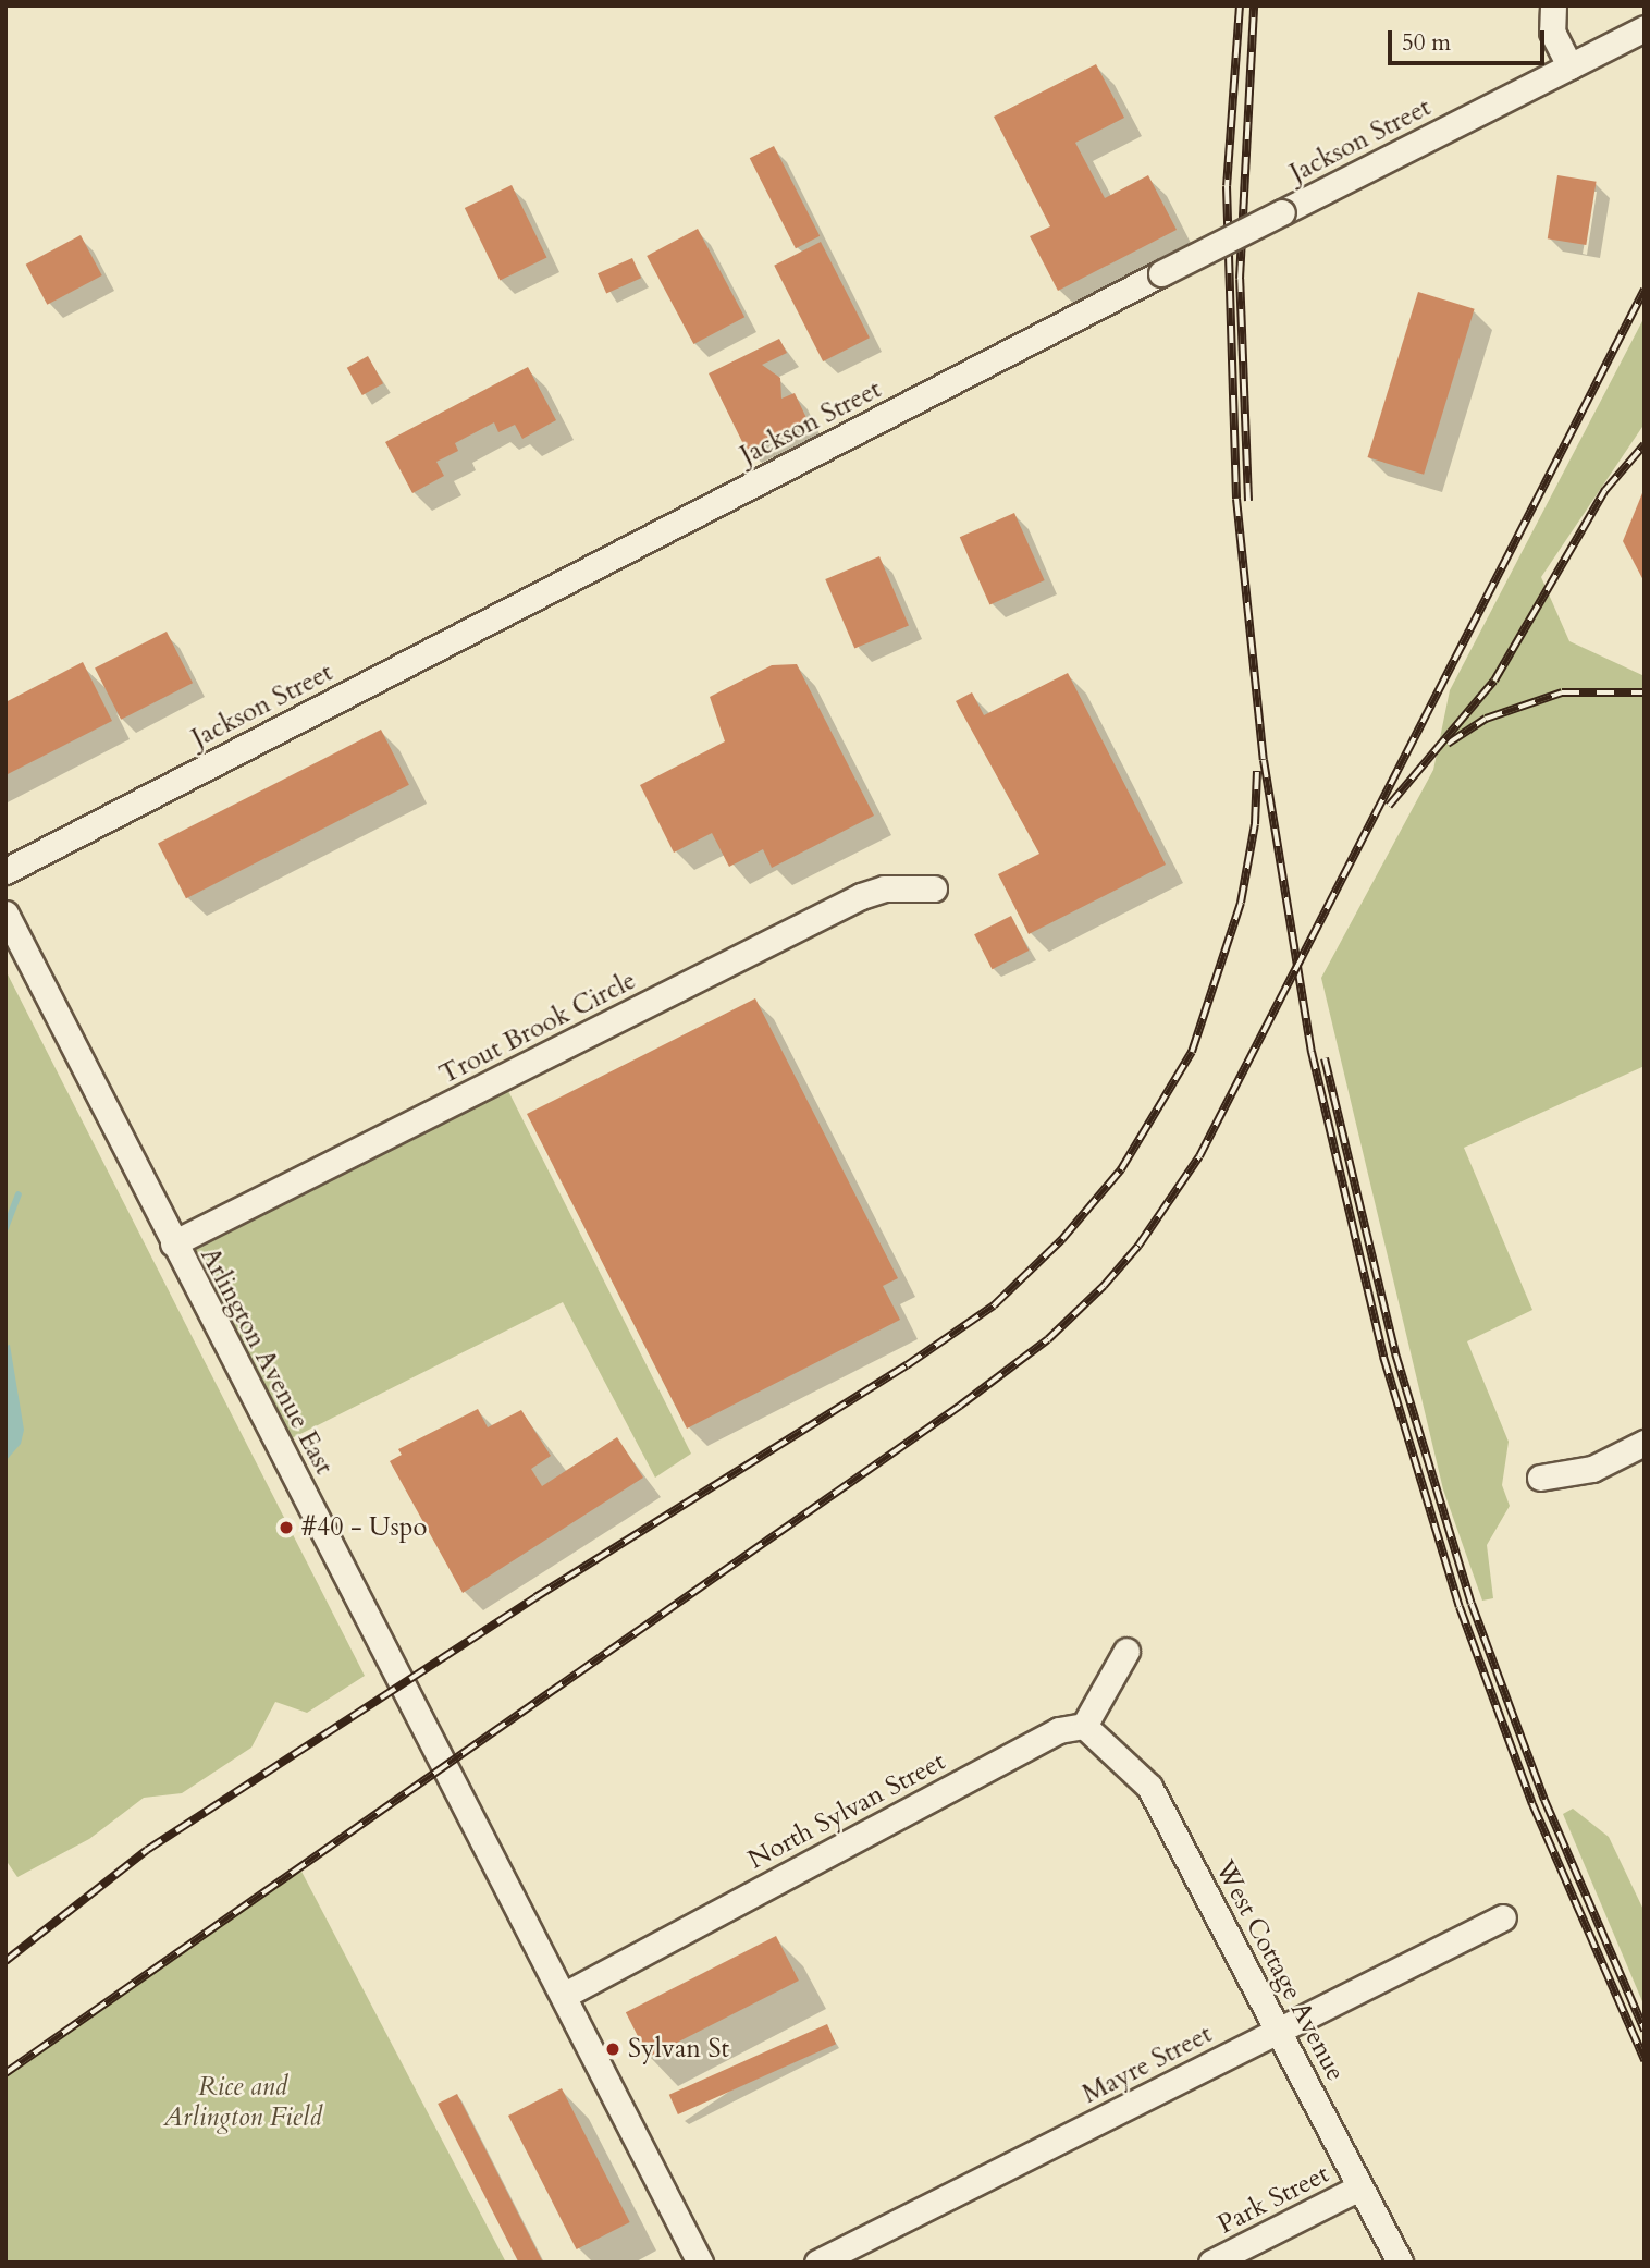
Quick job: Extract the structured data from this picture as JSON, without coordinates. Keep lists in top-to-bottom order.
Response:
{
  "streets": {
    "street": [
      "Jackson Street",
      "Trout Brook Circle",
      "Arlington Avenue East",
      "North Sylvan Street",
      "West Cottage Avenue",
      "Mayre Street",
      "Park Street"
    ]
  },
  "crossings": [
    ["Trout Brook Circle", "Arlington Avenue East"],
    ["Arlington Avenue East", "North Sylvan Street"],
    ["North Sylvan Street", "West Cottage Avenue"],
    ["West Cottage Avenue", "Mayre Street"],
    ["West Cottage Avenue", "Park Street"]
  ],
  "parks": ["Rice and Arlington Field"],
  "places": ["#40 - Uspo", "Sylvan St"],
  "scale_bar": "50 m"
}
